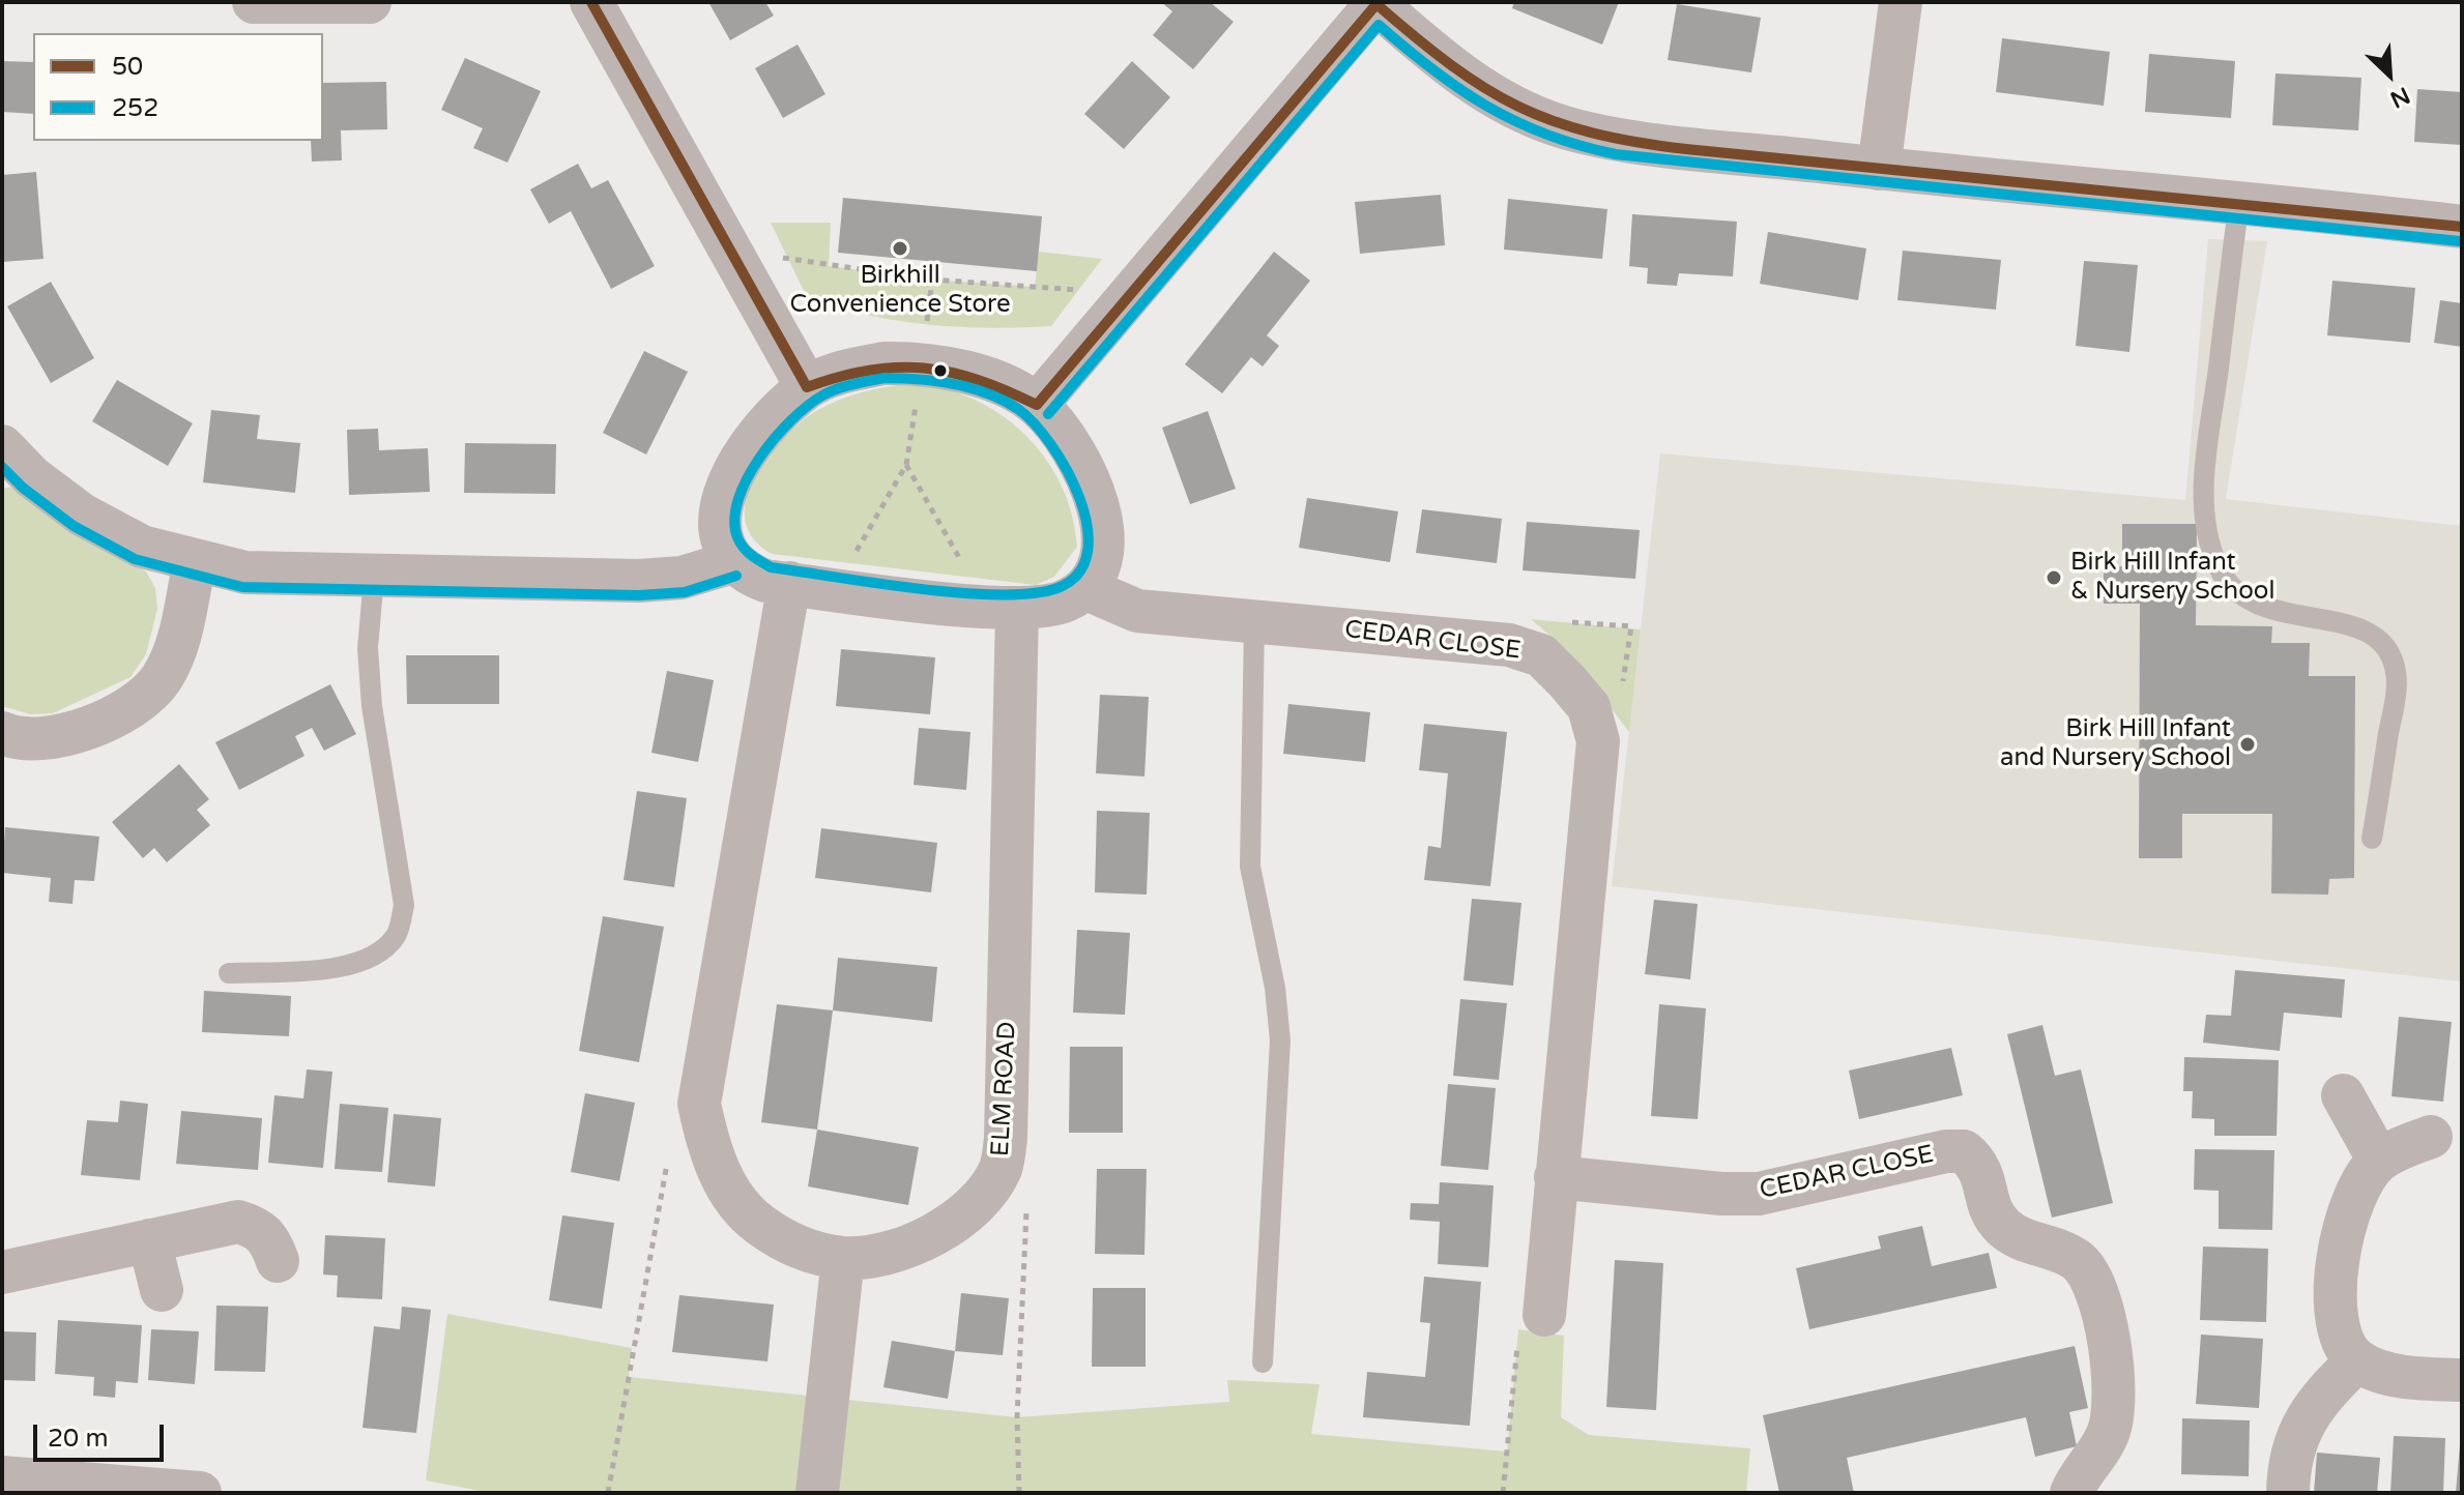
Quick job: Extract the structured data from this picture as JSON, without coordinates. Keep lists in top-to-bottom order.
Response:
{
  "streets": {
    "street": ["CEDAR CLOSE", "ELM ROAD"]
  },
  "places": ["Birkhill Convenience Store", "Birk Hill Infant & Nursery School", "Birk Hill Infant and Nursery School"],
  "lines": ["transit line 50", "transit line 252"],
  "legend": ["50", "252"],
  "scale_bar": "20 m",
  "north": "bottom right"
}
